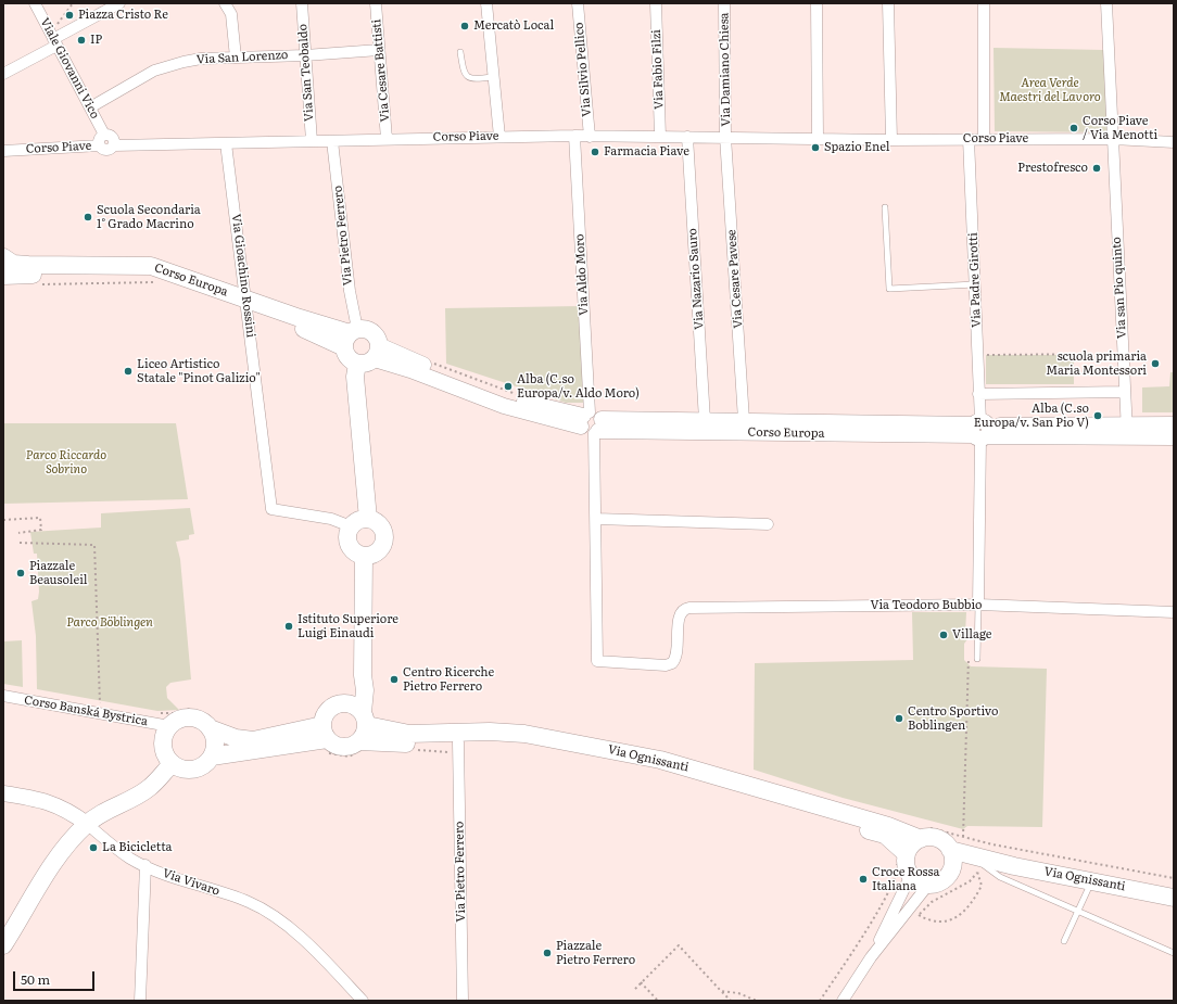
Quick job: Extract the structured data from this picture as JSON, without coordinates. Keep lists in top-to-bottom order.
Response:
{
  "streets": {
    "main road": ["Corso Europa", "Via Ognissanti", "Via Vivaro"],
    "street": [
      "Via San Lorenzo",
      "Viale Giovanni Vico",
      "Via Silvio Pellico",
      "Via Fabio Filzi",
      "Via Damiano Chiesa",
      "Via Cesare Battisti",
      "Via San Teobaldo",
      "Corso Piave",
      "Via Pietro Ferrero",
      "Via Aldo Moro",
      "Via Gioachino Rossini",
      "Via Nazario Sauro",
      "Via Cesare Pavese",
      "Via Padre Girotti",
      "Via san Pio quinto",
      "Via Teodoro Bubbio",
      "Corso Banská Bystrica"
    ]
  },
  "crossings": [
    ["Via San Lorenzo", "Viale Giovanni Vico"],
    ["Via San Lorenzo", "Via Cesare Battisti"],
    ["Via San Lorenzo", "Via San Teobaldo"],
    ["Viale Giovanni Vico", "Corso Piave"],
    ["Via Silvio Pellico", "Corso Piave"],
    ["Via Fabio Filzi", "Corso Piave"],
    ["Via Damiano Chiesa", "Corso Piave"],
    ["Via Damiano Chiesa", "Via Cesare Pavese"],
    ["Via Cesare Battisti", "Corso Piave"],
    ["Via San Teobaldo", "Corso Piave"],
    ["Corso Piave", "Via Pietro Ferrero"],
    ["Corso Piave", "Via Aldo Moro"],
    ["Corso Piave", "Via Gioachino Rossini"],
    ["Corso Piave", "Via Nazario Sauro"],
    ["Corso Piave", "Via Cesare Pavese"],
    ["Corso Piave", "Via Padre Girotti"],
    ["Corso Piave", "Via san Pio quinto"],
    ["Via Pietro Ferrero", "Corso Europa"],
    ["Via Pietro Ferrero", "Via Ognissanti"],
    ["Via Aldo Moro", "Corso Europa"],
    ["Via Aldo Moro", "Via Teodoro Bubbio"],
    ["Via Gioachino Rossini", "Corso Europa"],
    ["Via Nazario Sauro", "Corso Europa"],
    ["Via Cesare Pavese", "Corso Europa"],
    ["Corso Europa", "Via Padre Girotti"],
    ["Corso Europa", "Via san Pio quinto"],
    ["Via Padre Girotti", "Via Teodoro Bubbio"]
  ],
  "parks": ["Area Verde Maestri del Lavoro", "Parco Riccardo Sobrino", "Parco Böblingen"],
  "places": [
    "Piazza Cristo Re",
    "Mercatò Local",
    "IP",
    "Corso Piave / Via Menotti",
    "Spazio Enel",
    "Farmacia Piave",
    "Prestofresco",
    "Scuola Secondaria 1° Grado Macrino",
    "scuola primaria Maria Montessori",
    "Liceo Artistico Statale \"Pinot Galizio\"",
    "Alba (C.so Europa/v. Aldo Moro)",
    "Alba (C.so Europa/v. San Pio V)",
    "Piazzale Beausoleil",
    "Istituto Superiore Luigi Einaudi",
    "Village",
    "Centro Ricerche Pietro Ferrero",
    "Centro Sportivo Boblingen",
    "La Bicicletta",
    "Croce Rossa Italiana",
    "Piazzale Pietro Ferrero"
  ],
  "scale_bar": "50 m"
}
